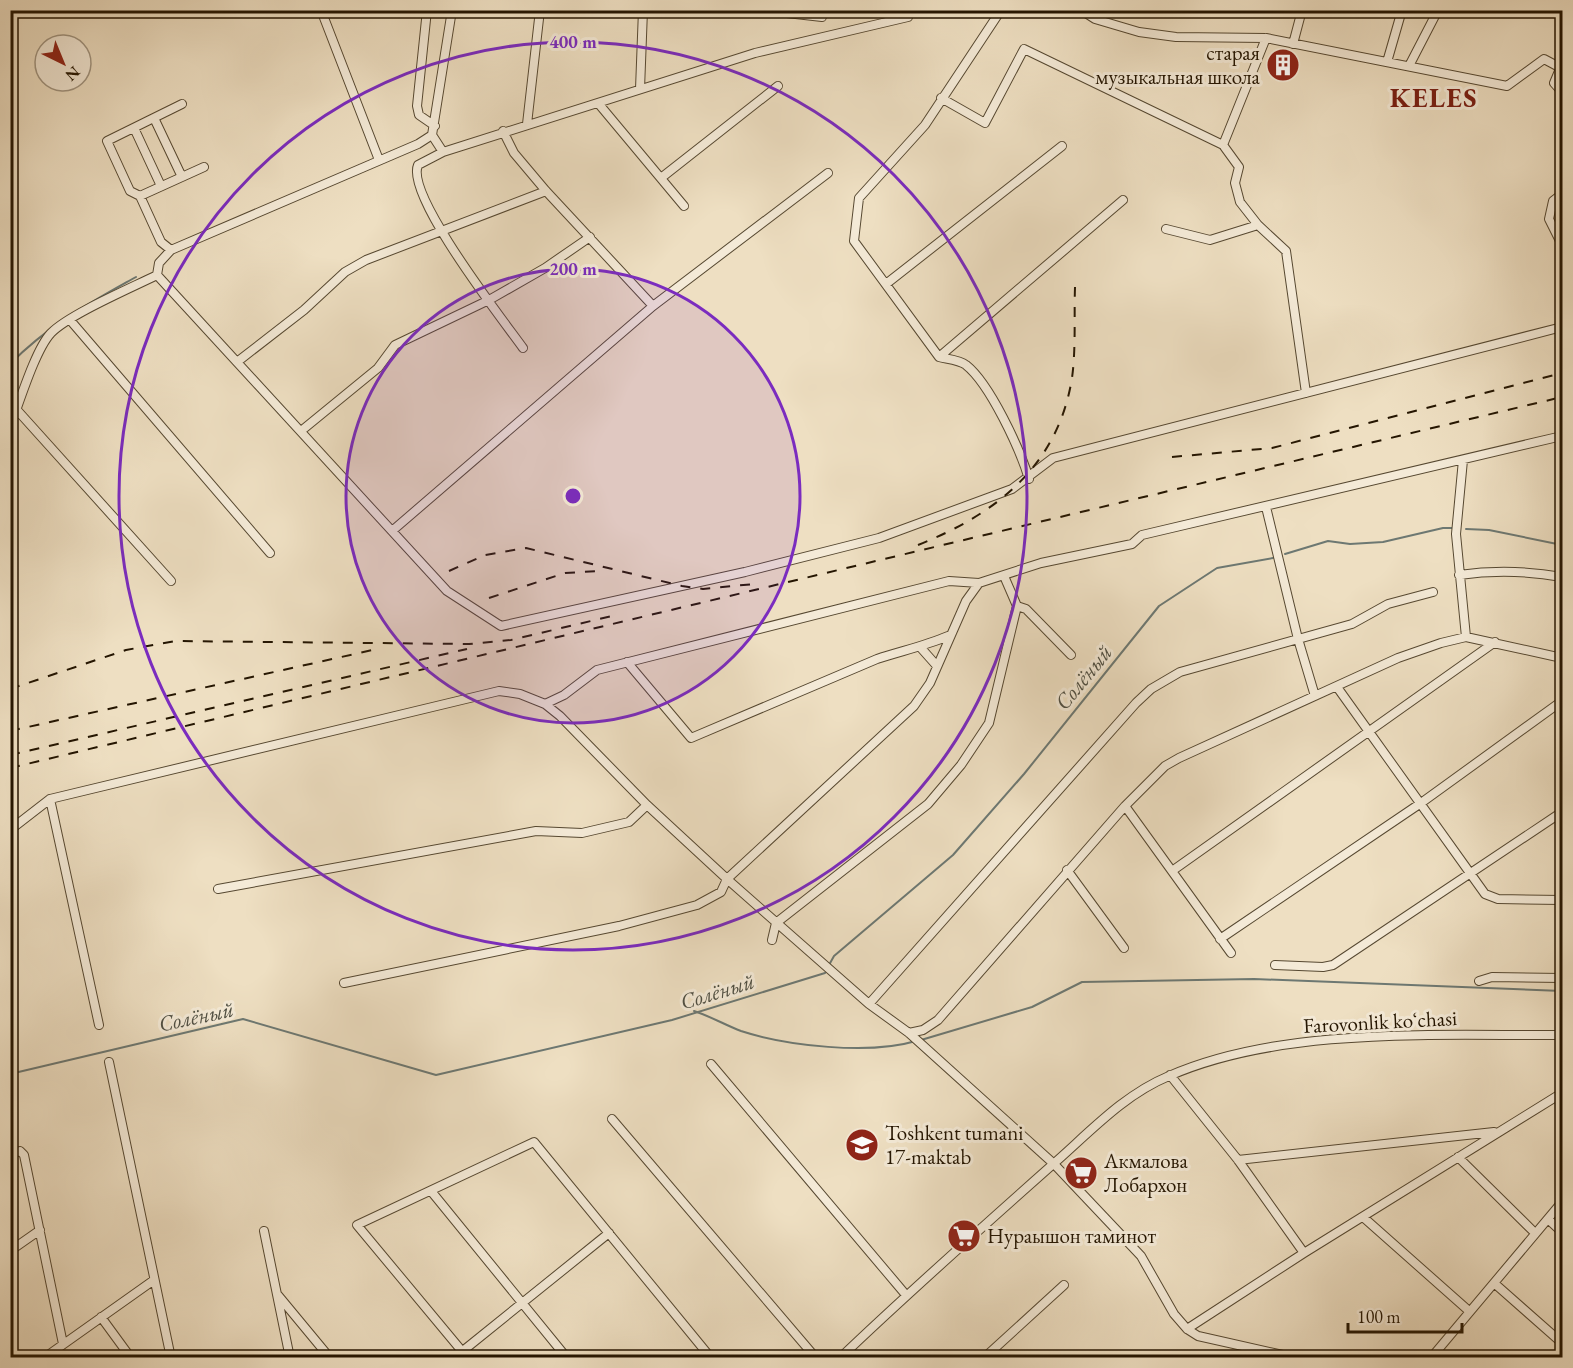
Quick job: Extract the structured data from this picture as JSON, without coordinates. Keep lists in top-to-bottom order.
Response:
{
  "streets": {
    "street": ["Farovonlik koʻchasi"]
  },
  "districts": ["KELES"],
  "water": ["Солёный"],
  "places": {
    "building": ["старая музыкальная школа"],
    "school or university": ["Toshkent tumani 17-maktab"],
    "supermarket": ["Акмалова Лобархон", "Нураышон таминот"]
  },
  "scale_bar": "100 m",
  "north": "bottom right",
  "rings": ["400 m", "200 m"]
}
